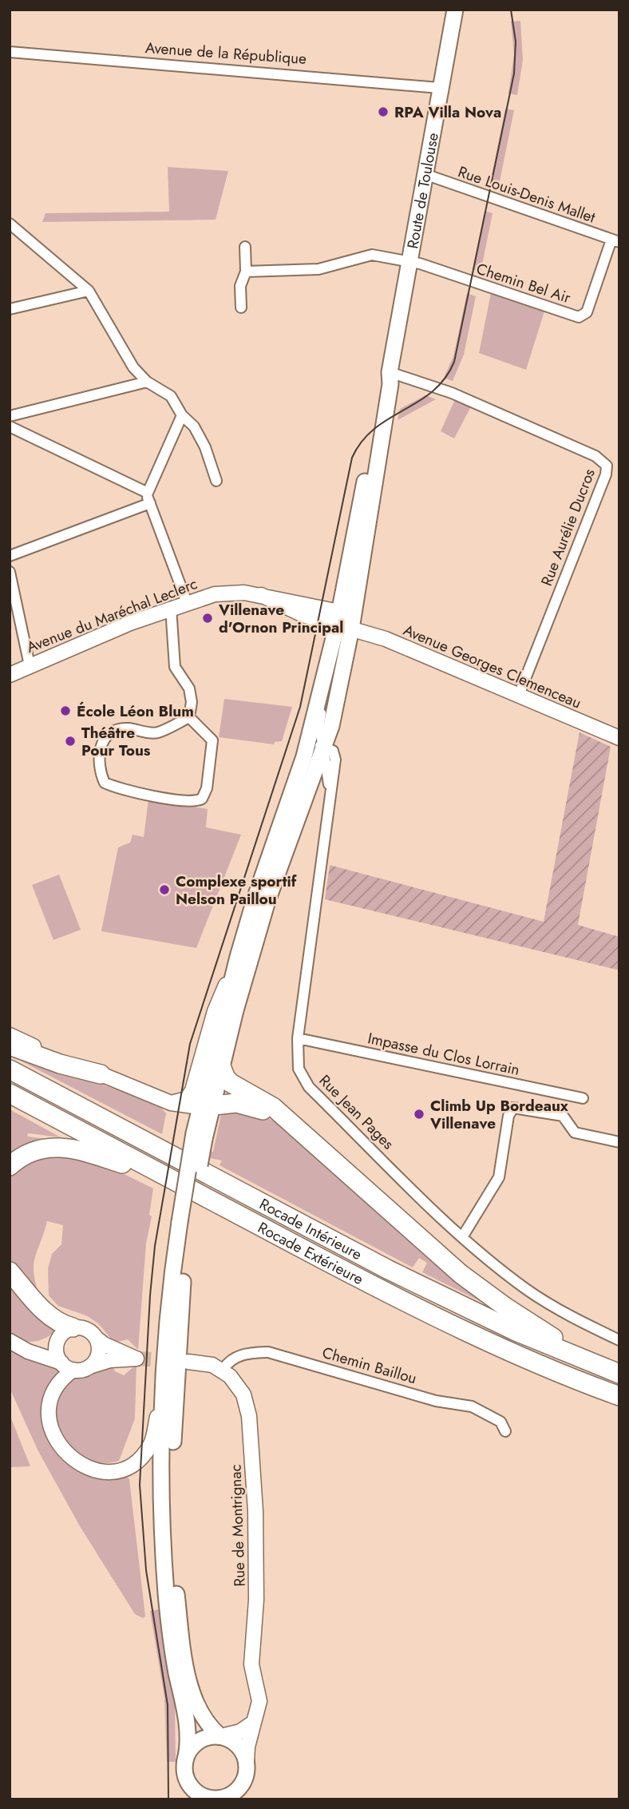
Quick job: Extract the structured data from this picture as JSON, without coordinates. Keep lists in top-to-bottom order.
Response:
{
  "streets": {
    "highway": ["Rocade Intérieure", "Rocade Extérieure"],
    "main road": [
      "Route de Toulouse",
      "Avenue du Maréchal Leclerc",
      "Avenue Georges Clemenceau",
      "Rue de Montrignac"
    ],
    "street": [
      "Avenue de la République",
      "Rue Louis-Denis Mallet",
      "Chemin Bel Air",
      "Rue Aurélie Ducros",
      "Impasse du Clos Lorrain",
      "Rue Jean Pages",
      "Chemin Baillou"
    ]
  },
  "crossings": [
    ["Avenue de la République", "Route de Toulouse"],
    ["Route de Toulouse", "Rue Louis-Denis Mallet"],
    ["Route de Toulouse", "Chemin Bel Air"],
    ["Route de Toulouse", "Rue Aurélie Ducros"],
    ["Route de Toulouse", "Avenue du Maréchal Leclerc"],
    ["Route de Toulouse", "Avenue Georges Clemenceau"],
    ["Rue Louis-Denis Mallet", "Chemin Bel Air"],
    ["Rue Aurélie Ducros", "Avenue Georges Clemenceau"],
    ["Avenue du Maréchal Leclerc", "Avenue Georges Clemenceau"],
    ["Impasse du Clos Lorrain", "Rue Jean Pages"],
    ["Chemin Baillou", "Rue de Montrignac"]
  ],
  "places": [
    "RPA Villa Nova",
    "Villenave d'Ornon Principal",
    "École Léon Blum",
    "Théâtre Pour Tous",
    "Complexe sportif Nelson Paillou",
    "Climb Up Bordeaux Villenave"
  ]
}
